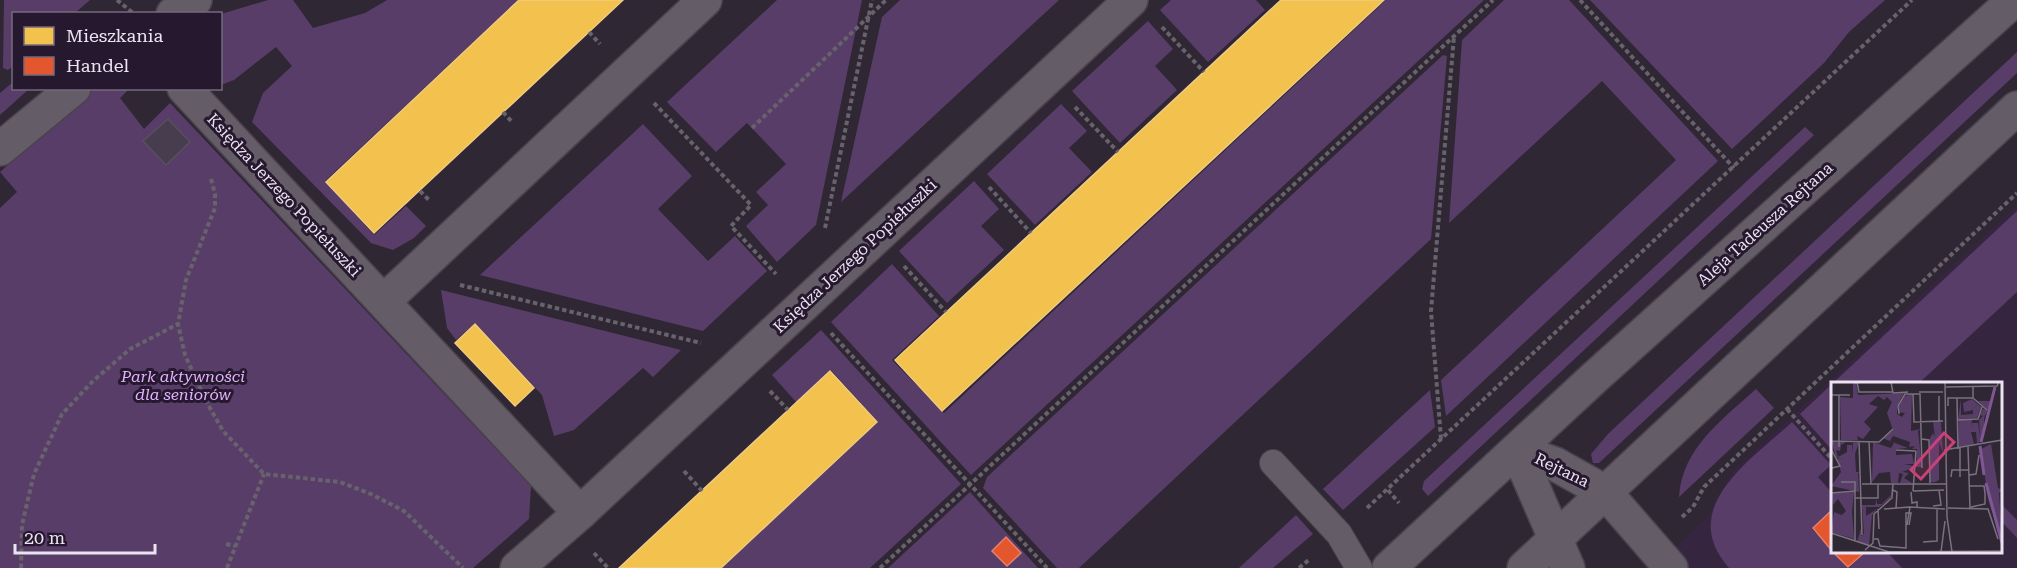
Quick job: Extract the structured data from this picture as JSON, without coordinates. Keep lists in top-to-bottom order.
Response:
{
  "streets": {
    "street": ["Księdza Jerzego Popiełuszki", "Aleja Tadeusza Rejtana", "Rejtana"]
  },
  "crossings": [
    ["Aleja Tadeusza Rejtana", "Rejtana"]
  ],
  "parks": ["Park aktywności dla seniorów"],
  "legend": ["Mieszkania", "Handel"],
  "scale_bar": "20 m"
}
